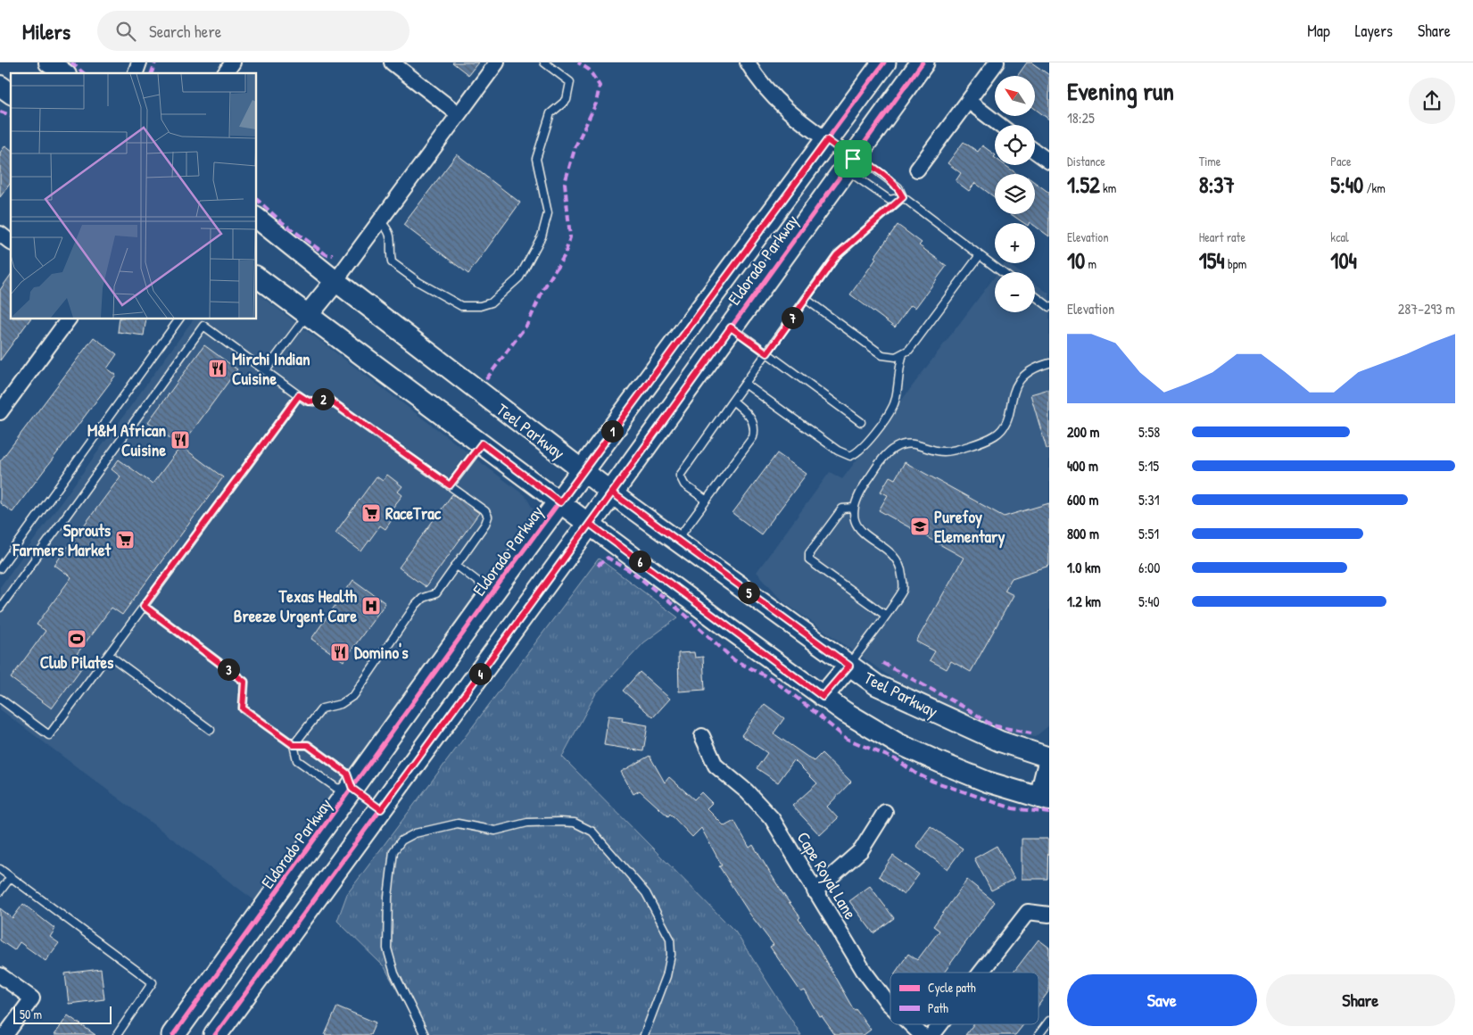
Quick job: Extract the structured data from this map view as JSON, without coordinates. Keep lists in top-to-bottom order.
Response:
{
  "streets": {
    "main road": ["Eldorado Parkway", "Teel Parkway"],
    "street": ["Cape Royal Lane"]
  },
  "crossings": [
    ["Eldorado Parkway", "Teel Parkway"]
  ],
  "places": {
    "restaurant": ["Mirchi Indian Cuisine", "M&M African Cuisine", "Domino's"],
    "supermarket": ["RaceTrac", "Sprouts Farmers Market"],
    "school or university": ["Purefoy Elementary"],
    "hospital": ["Texas Health Breeze Urgent Care"],
    "sports": ["Club Pilates"]
  },
  "legend": ["Cycle path", "Path"],
  "scale_bar": "50 m",
  "north": "top left",
  "page": {
    "header": "Milers",
    "search": "Search here",
    "nav": ["Map", "Layers", "Share"],
    "heading": ["Evening run", "18:25"],
    "map_buttons": ["+", "−"],
    "stats": [
      ["Distance", "1.52 km"],
      ["Time", "8:37"],
      ["Pace", "5:40 /km"],
      ["Elevation", "10 m"],
      ["Heart rate", "154 bpm"],
      ["kcal", "104"]
    ],
    "chart": ["Elevation", "287–293 m"],
    "pins": [
      "7",
      "2",
      "1",
      "6",
      "5",
      "3",
      "4"
    ],
    "list": [
      {
        "name": "200 m",
        "note": "5:58"
      },
      {
        "name": "400 m",
        "note": "5:15"
      },
      {
        "name": "600 m",
        "note": "5:31"
      },
      {
        "name": "800 m",
        "note": "5:51"
      },
      {
        "name": "1.0 km",
        "note": "6:00"
      },
      {
        "name": "1.2 km",
        "note": "5:40"
      }
    ],
    "buttons": ["Save", "Share"],
    "scale": "50 m"
  }
}
